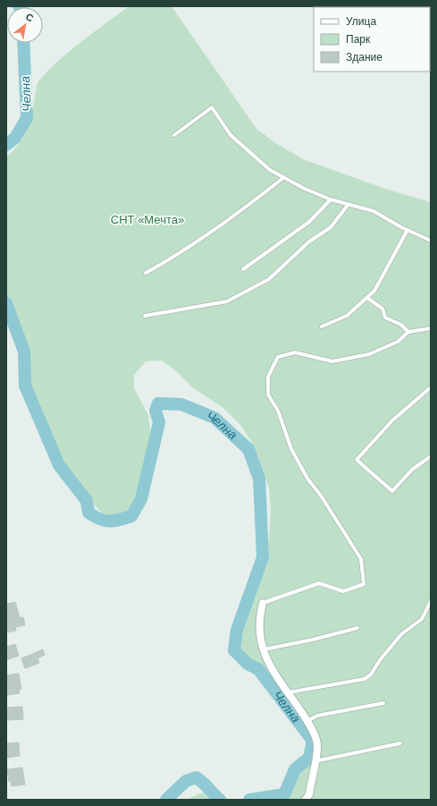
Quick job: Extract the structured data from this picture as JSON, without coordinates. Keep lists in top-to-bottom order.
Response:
{
  "water": ["Челна"],
  "parks": ["СНТ «Мечта»"],
  "legend": ["Улица", "Парк", "Здание"],
  "north": "top right"
}
